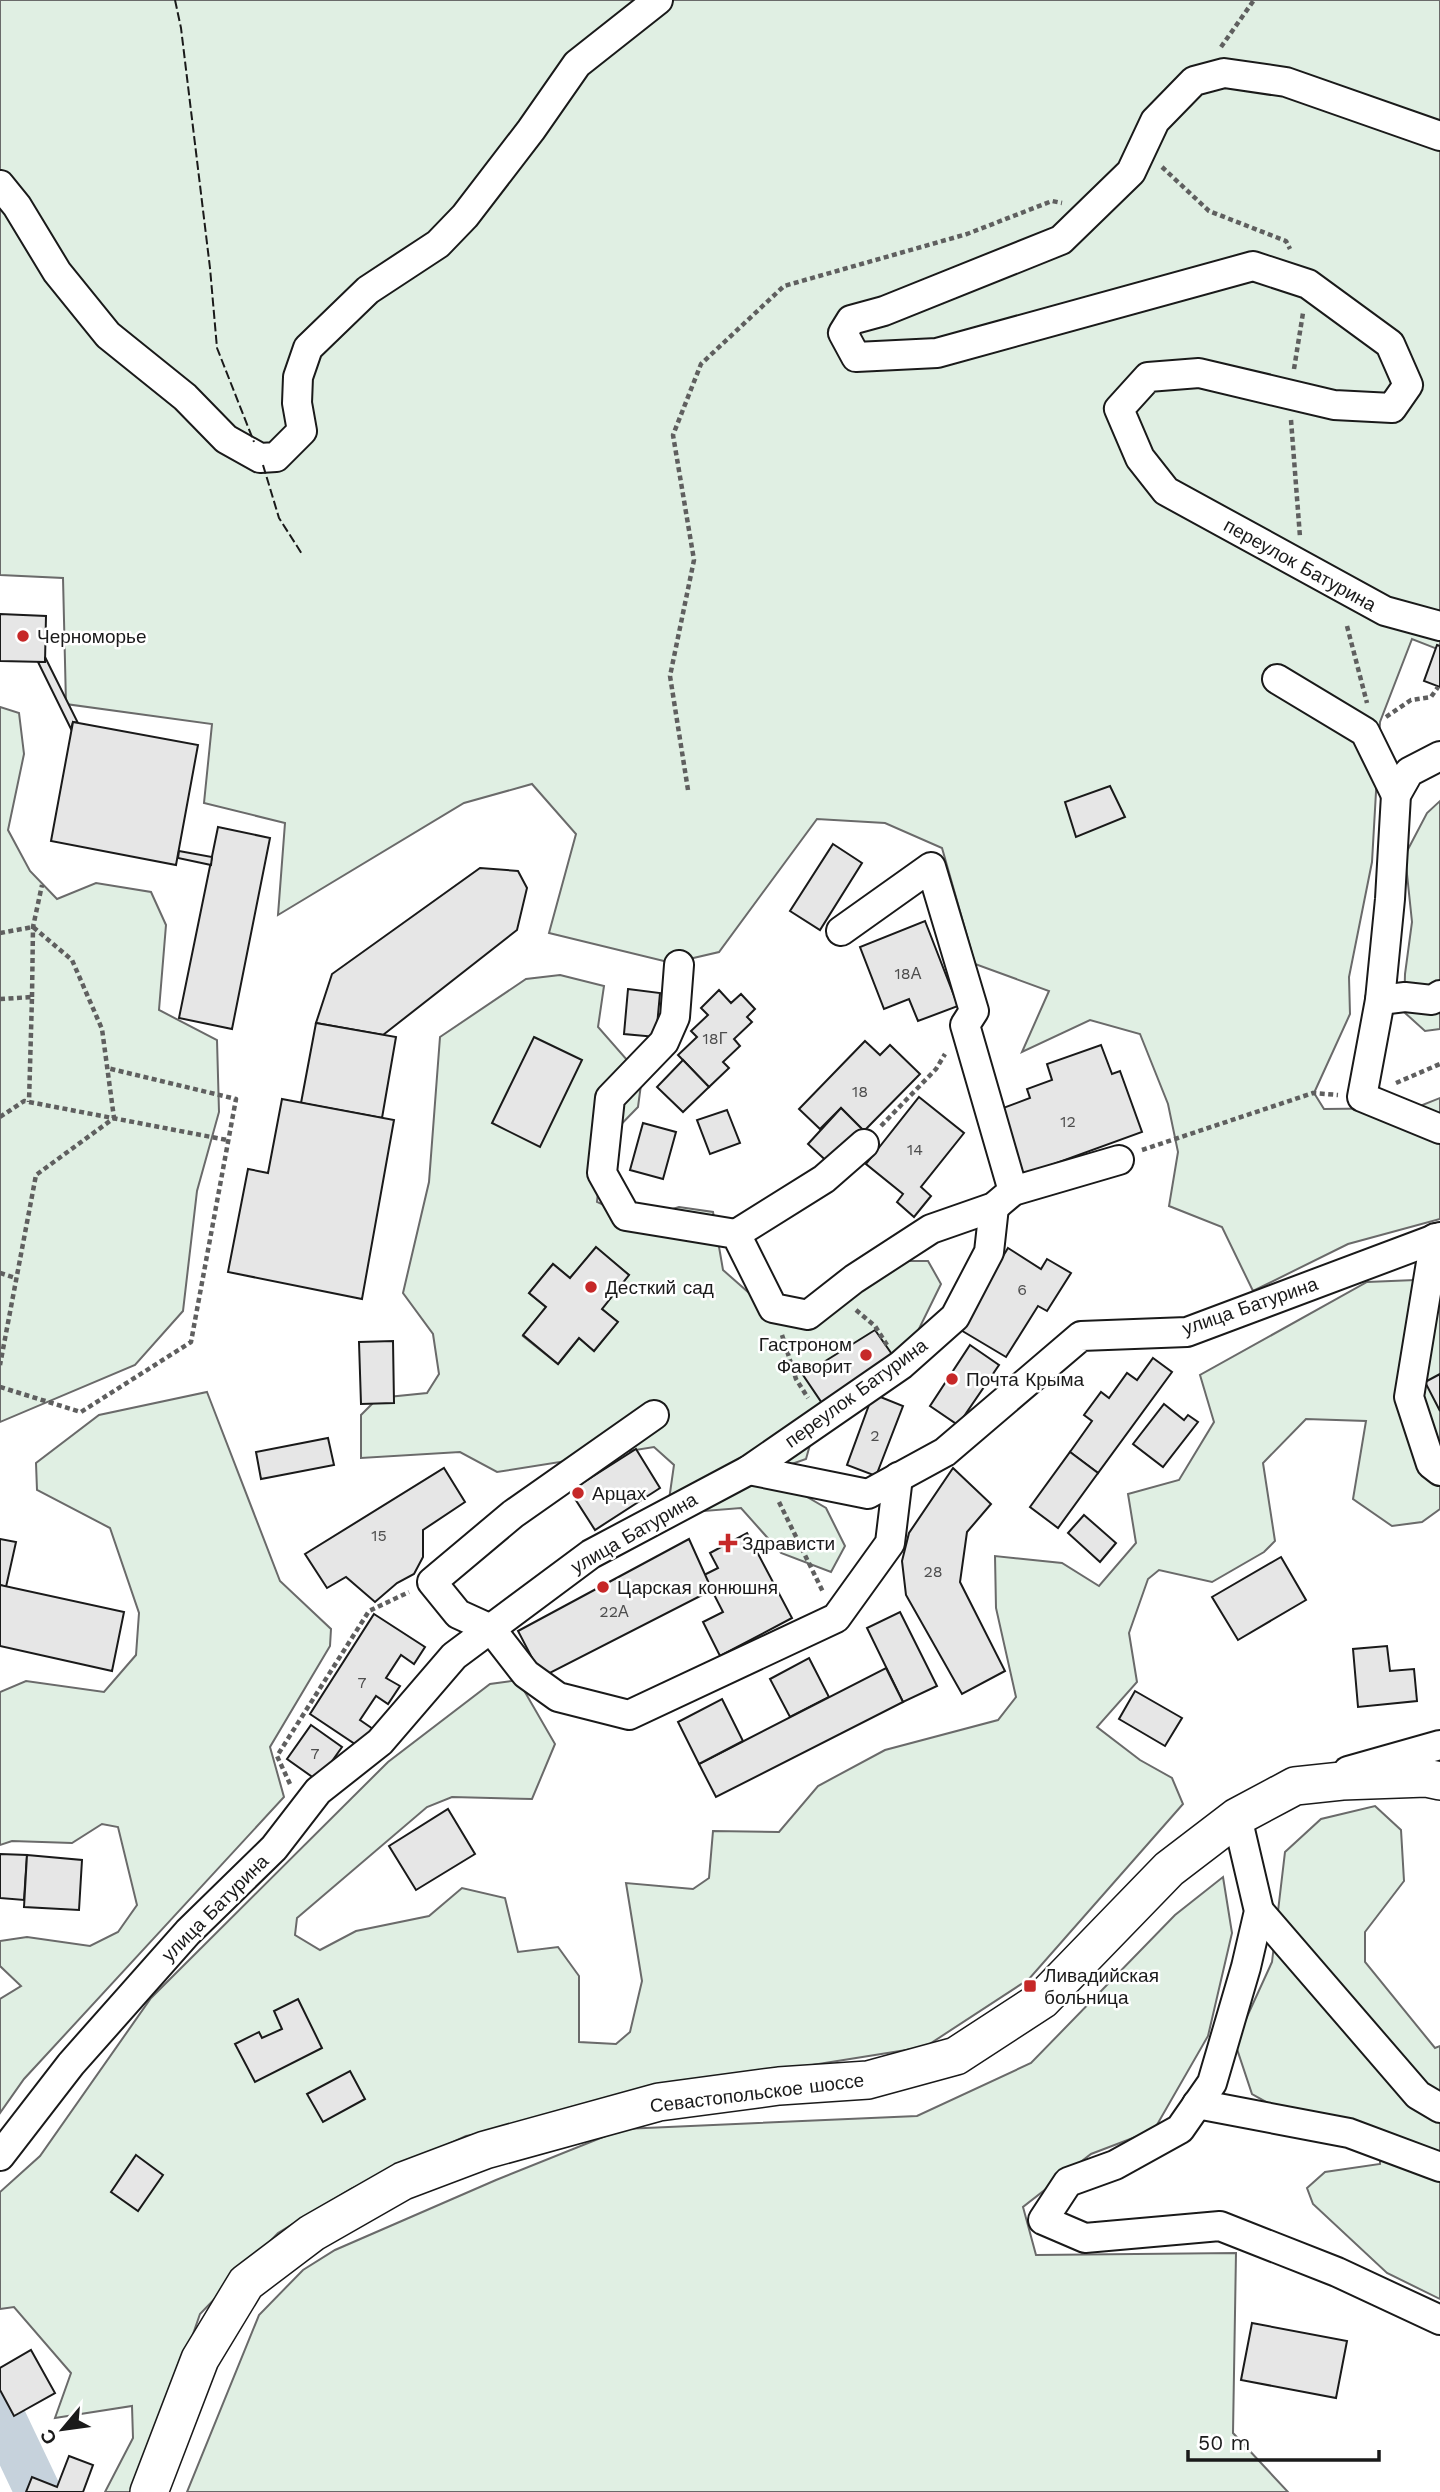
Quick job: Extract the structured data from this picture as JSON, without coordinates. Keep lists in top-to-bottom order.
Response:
{
  "streets": {
    "main road": ["Севастопольское шоссе"],
    "street": ["переулок Батурина", "улица Батурина"]
  },
  "crossings": [
    ["переулок Батурина", "улица Батурина"]
  ],
  "places": {
    "other": [
      "Черноморье",
      "Десткий сад",
      "Гастроном Фаворит",
      "Почта Крыма",
      "Арцах",
      "Царская конюшня"
    ],
    "health": ["Здрависти"],
    "transit": ["Ливадийская больница"]
  },
  "house_numbers": [
    "18А",
    "18Г",
    "18",
    "12",
    "14",
    "6",
    "2",
    "15",
    "28",
    "22А",
    "7",
    "7"
  ],
  "scale_bar": "50 m",
  "north": "bottom left"
}
